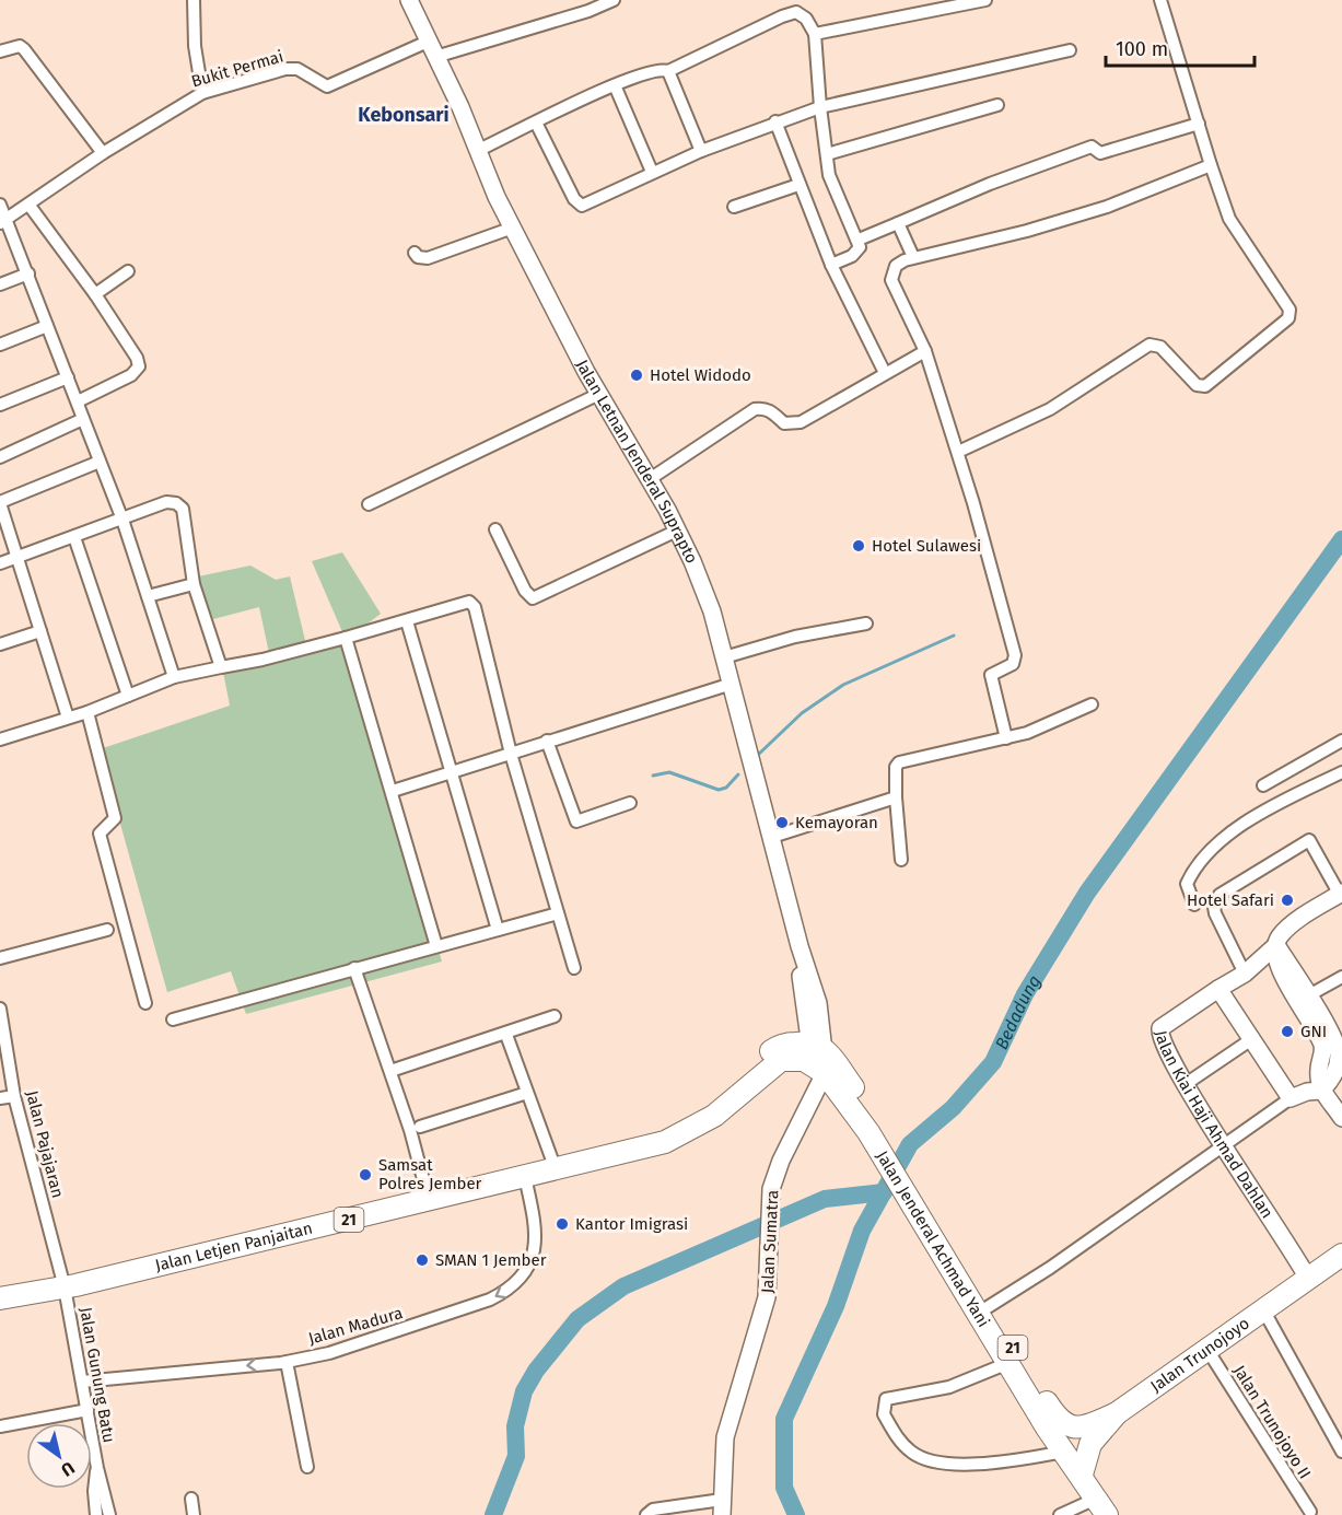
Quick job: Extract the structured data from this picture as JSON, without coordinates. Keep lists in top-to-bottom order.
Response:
{
  "streets": {
    "highway": [
      "21",
      "Jalan Jenderal Achmad Yani",
      "Jalan Letjen Panjaitan",
      "Jalan Trunojoyo"
    ],
    "main road": ["Jalan Letnan Jenderal Suprapto", "Jalan Kiai Haji Ahmad Dahlan", "Jalan Sumatra"],
    "street": [
      "Bukit Permai",
      "Jalan Pajajaran",
      "Jalan Madura",
      "Jalan Gunung Batu",
      "Jalan Trunojoyo II"
    ]
  },
  "crossings": [
    ["Bukit Permai", "Jalan Letnan Jenderal Suprapto"],
    ["Jalan Letnan Jenderal Suprapto", "21"],
    ["Jalan Letnan Jenderal Suprapto", "Jalan Jenderal Achmad Yani"],
    ["Jalan Letnan Jenderal Suprapto", "Jalan Sumatra"],
    ["Jalan Kiai Haji Ahmad Dahlan", "Jalan Trunojoyo"],
    ["Jalan Pajajaran", "Jalan Letjen Panjaitan"],
    ["Jalan Pajajaran", "Jalan Gunung Batu"],
    ["21", "Jalan Jenderal Achmad Yani"],
    ["21", "Jalan Sumatra"],
    ["21", "Jalan Letjen Panjaitan"],
    ["Jalan Jenderal Achmad Yani", "Jalan Sumatra"],
    ["Jalan Jenderal Achmad Yani", "Jalan Trunojoyo"],
    ["Jalan Letjen Panjaitan", "Jalan Madura"],
    ["Jalan Letjen Panjaitan", "Jalan Gunung Batu"],
    ["Jalan Madura", "Jalan Gunung Batu"],
    ["Jalan Trunojoyo", "Jalan Trunojoyo II"]
  ],
  "one_way": ["Jalan Madura"],
  "districts": ["Kebonsari"],
  "water": ["Bedadung"],
  "places": [
    "Hotel Widodo",
    "Hotel Sulawesi",
    "Kemayoran",
    "Hotel Safari",
    "GNI",
    "Samsat Polres Jember",
    "Kantor Imigrasi",
    "SMAN 1 Jember"
  ],
  "scale_bar": "100 m",
  "north": "bottom right"
}
